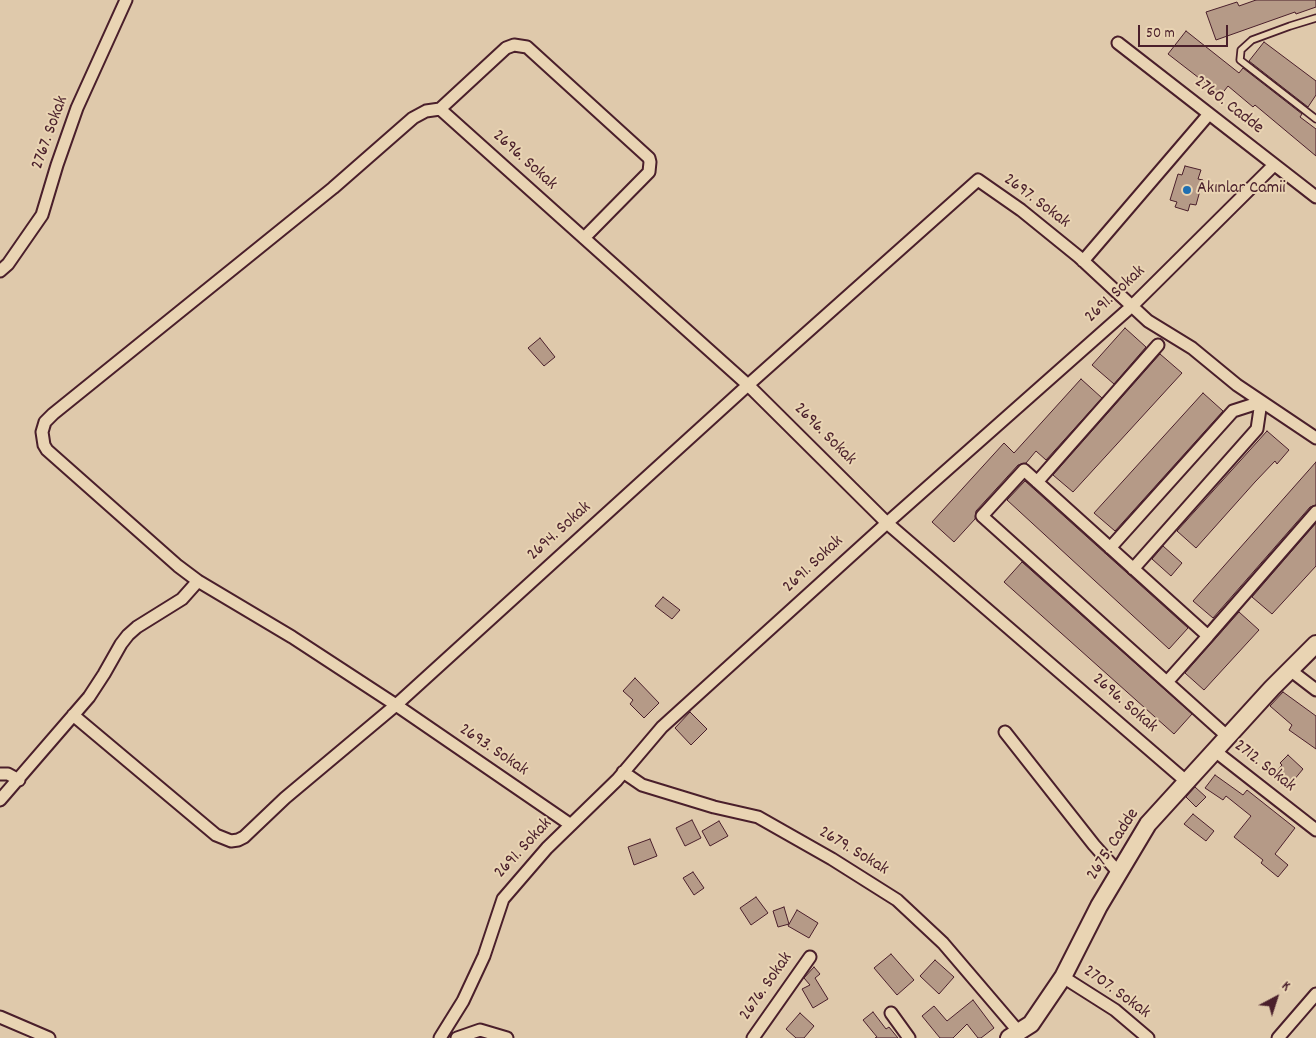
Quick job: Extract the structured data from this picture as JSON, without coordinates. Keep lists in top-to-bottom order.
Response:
{
  "streets": {
    "street": [
      "2760. Cadde",
      "2767. Sokak",
      "2696. Sokak",
      "2697. Sokak",
      "2691. Sokak",
      "2694. Sokak",
      "2693. Sokak",
      "2712. Sokak",
      "2675. Cadde",
      "2679. Sokak",
      "2676. Sokak",
      "2707. Sokak"
    ]
  },
  "crossings": [
    ["2760. Cadde", "2691. Sokak"],
    ["2696. Sokak", "2697. Sokak"],
    ["2696. Sokak", "2691. Sokak"],
    ["2696. Sokak", "2694. Sokak"],
    ["2696. Sokak", "2693. Sokak"],
    ["2696. Sokak", "2675. Cadde"],
    ["2697. Sokak", "2691. Sokak"],
    ["2697. Sokak", "2694. Sokak"],
    ["2691. Sokak", "2693. Sokak"],
    ["2691. Sokak", "2679. Sokak"],
    ["2694. Sokak", "2693. Sokak"],
    ["2712. Sokak", "2675. Cadde"],
    ["2675. Cadde", "2679. Sokak"],
    ["2675. Cadde", "2707. Sokak"]
  ],
  "places": ["Akınlar Camii"],
  "scale_bar": "50 m",
  "north": "top right"
}
